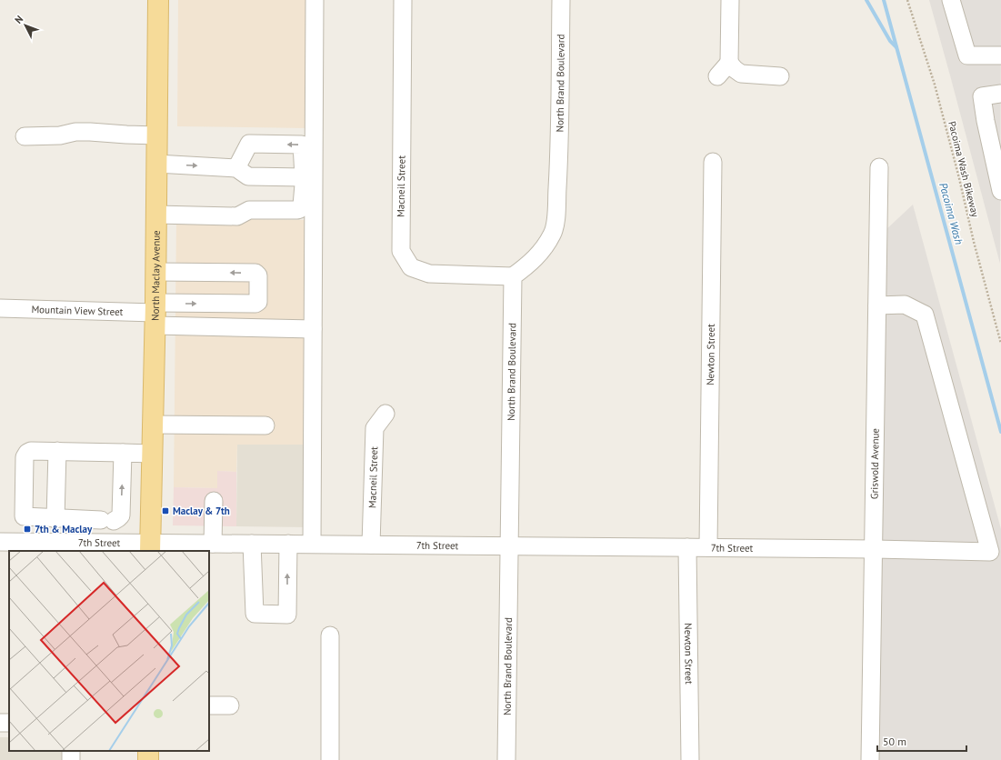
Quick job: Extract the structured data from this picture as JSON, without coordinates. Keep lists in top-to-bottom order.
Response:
{
  "streets": {
    "main road": ["North Maclay Avenue"],
    "street": [
      "North Brand Boulevard",
      "Macneil Street",
      "Mountain View Street",
      "Newton Street",
      "Griswold Avenue",
      "7th Street"
    ],
    "path": ["Pacoima Wash Bikeway"]
  },
  "crossings": [
    ["North Brand Boulevard", "Macneil Street"],
    ["North Brand Boulevard", "7th Street"],
    ["Macneil Street", "7th Street"],
    ["North Maclay Avenue", "Mountain View Street"],
    ["North Maclay Avenue", "7th Street"],
    ["Newton Street", "7th Street"],
    ["Griswold Avenue", "7th Street"]
  ],
  "water": ["Pacoima Wash"],
  "places": {
    "transit": ["Maclay & 7th", "7th & Maclay"]
  },
  "scale_bar": "50 m",
  "north": "top left"
}
